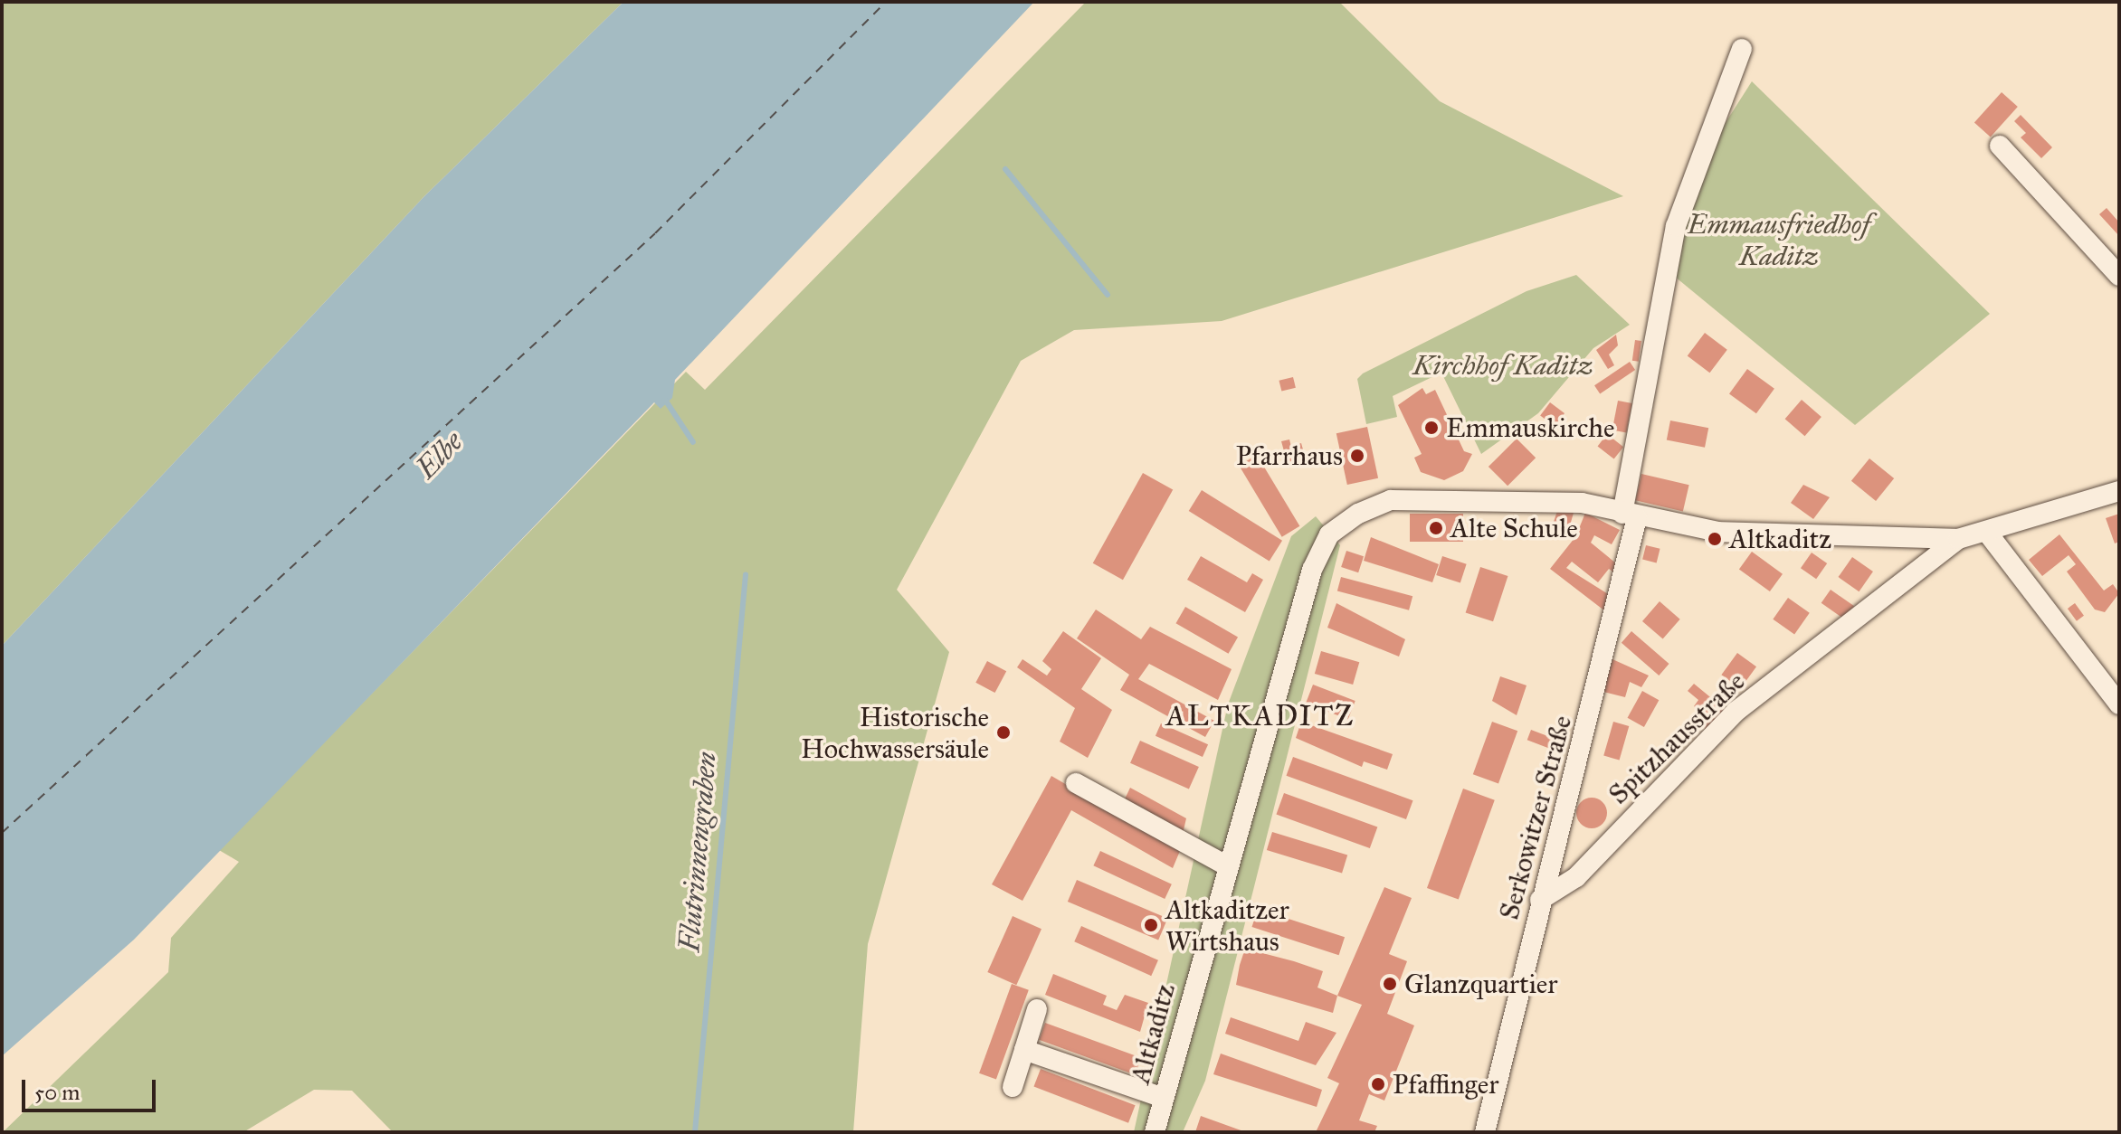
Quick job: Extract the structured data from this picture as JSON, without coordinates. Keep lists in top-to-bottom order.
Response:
{
  "streets": {
    "street": ["Spitzhausstraße", "Serkowitzer Straße", "Altkaditz"]
  },
  "crossings": [
    ["Spitzhausstraße", "Serkowitzer Straße"],
    ["Spitzhausstraße", "Altkaditz"],
    ["Serkowitzer Straße", "Altkaditz"]
  ],
  "districts": ["ALTKADITZ"],
  "water": ["Elbe", "Flutrinnengraben"],
  "parks": ["Emmausfriedhof Kaditz", "Kirchhof Kaditz"],
  "places": [
    "Emmauskirche",
    "Pfarrhaus",
    "Alte Schule",
    "Altkaditz",
    "Historische Hochwassersäule",
    "Altkaditzer Wirtshaus",
    "Glanzquartier",
    "Pfaffinger"
  ],
  "scale_bar": "50 m"
}
